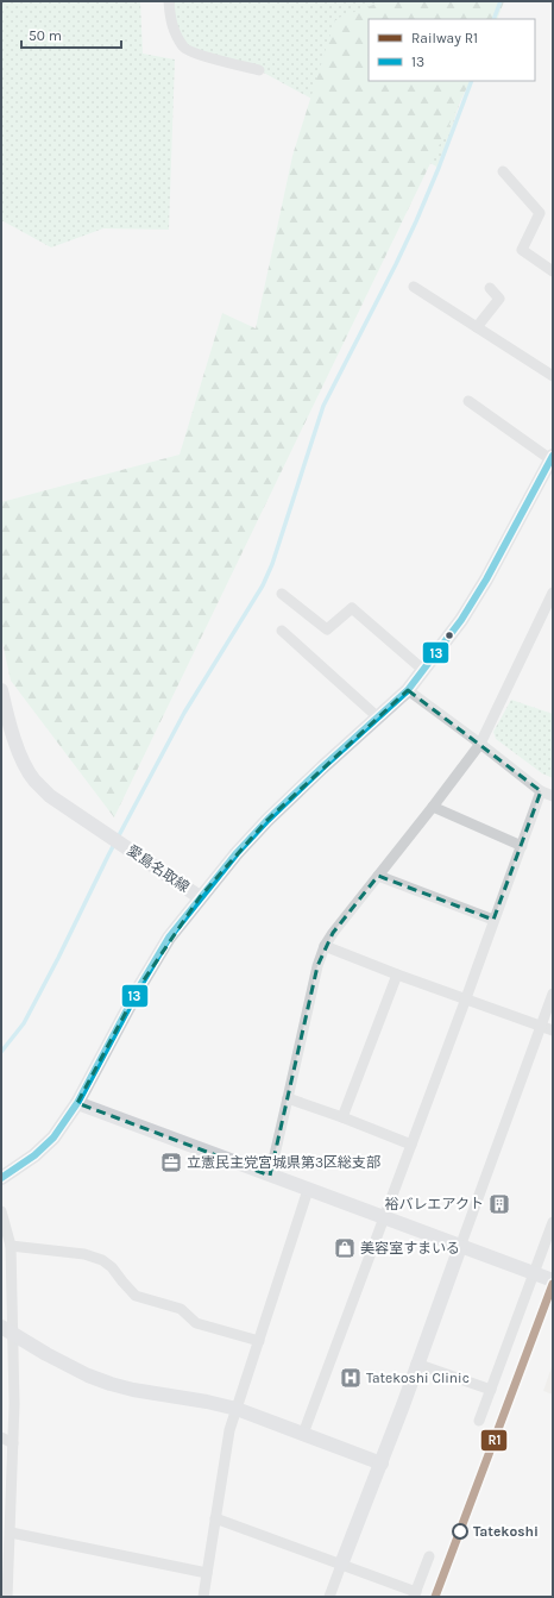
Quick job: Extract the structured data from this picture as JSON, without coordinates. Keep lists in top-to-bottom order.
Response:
{
  "streets": {
    "street": ["愛島名取線"]
  },
  "places": {
    "office": ["立憲民主党宮城県第3区総支部"],
    "building": ["裕バレエアクト"],
    "shop": ["美容室すまいる"],
    "hospital": ["Tatekoshi Clinic"],
    "other": ["Tatekoshi"]
  },
  "lines": ["transit line 13", "rail line R1"],
  "legend": ["Railway R1", "13"],
  "scale_bar": "50 m"
}
